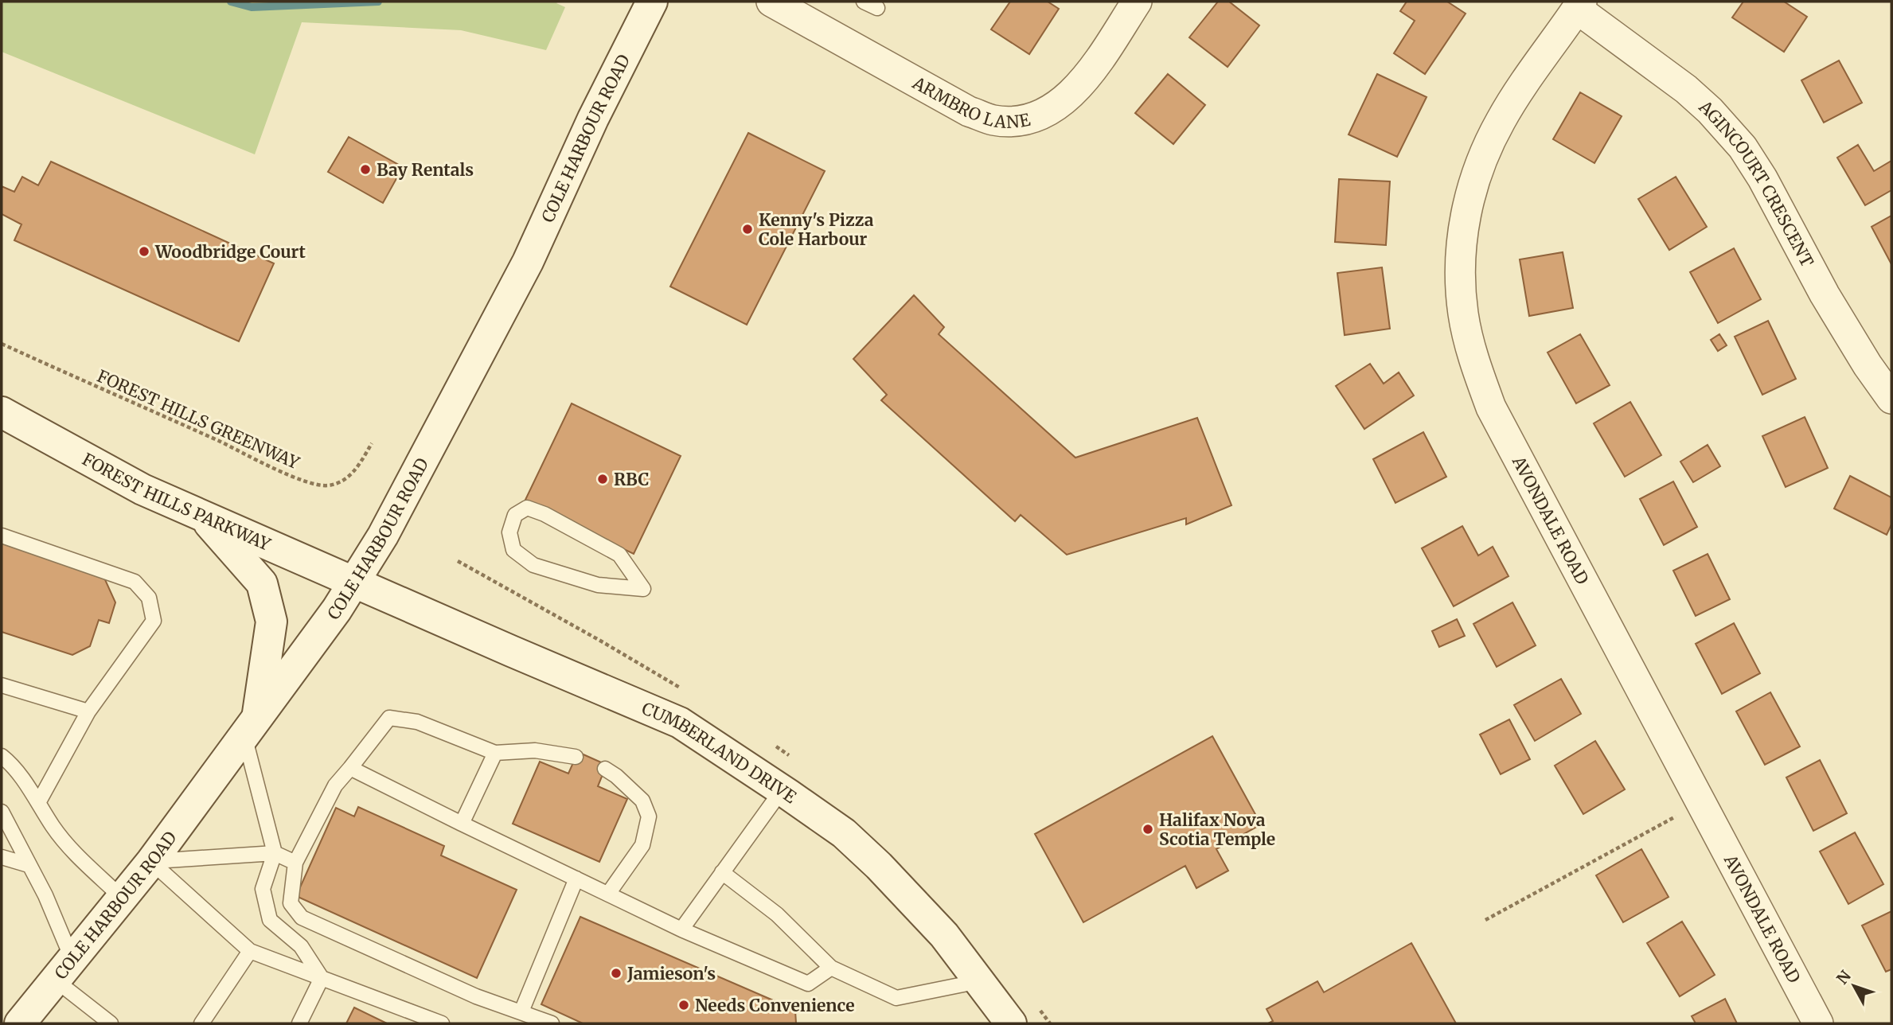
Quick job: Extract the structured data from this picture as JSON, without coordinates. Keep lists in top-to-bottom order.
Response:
{
  "streets": {
    "main road": ["COLE HARBOUR ROAD", "FOREST HILLS PARKWAY", "CUMBERLAND DRIVE"],
    "street": ["ARMBRO LANE", "AGINCOURT CRESCENT", "AVONDALE ROAD"],
    "path": ["FOREST HILLS GREENWAY"]
  },
  "crossings": [
    ["COLE HARBOUR ROAD", "FOREST HILLS PARKWAY"],
    ["COLE HARBOUR ROAD", "CUMBERLAND DRIVE"],
    ["AGINCOURT CRESCENT", "AVONDALE ROAD"],
    ["FOREST HILLS PARKWAY", "CUMBERLAND DRIVE"]
  ],
  "places": [
    "Bay Rentals",
    "Kenny's Pizza Cole Harbour",
    "Woodbridge Court",
    "RBC",
    "Halifax Nova Scotia Temple",
    "Jamieson's",
    "Needs Convenience"
  ],
  "north": "top left"
}
